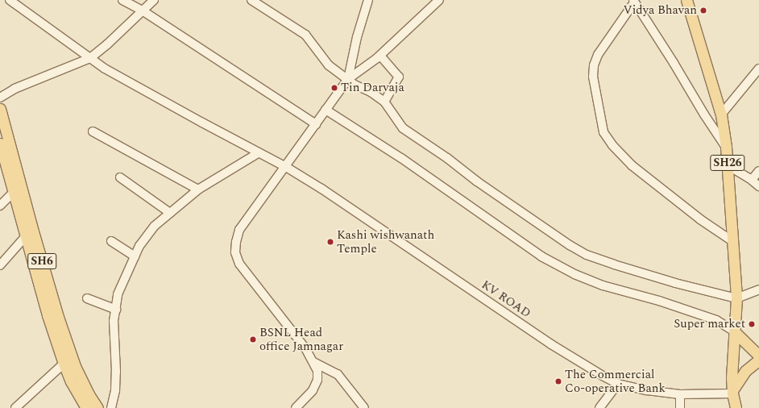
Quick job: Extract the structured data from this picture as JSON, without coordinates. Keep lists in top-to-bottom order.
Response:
{
  "streets": {
    "main road": ["SH26", "SH6"],
    "street": ["KV ROAD"]
  },
  "crossings": [
    ["SH26", "KV ROAD"]
  ],
  "places": [
    "Vidya Bhavan",
    "Tin Darvaja",
    "Kashi wishwanath Temple",
    "Super market",
    "BSNL Head office Jamnagar",
    "The Commercial Co-operative Bank"
  ]
}
